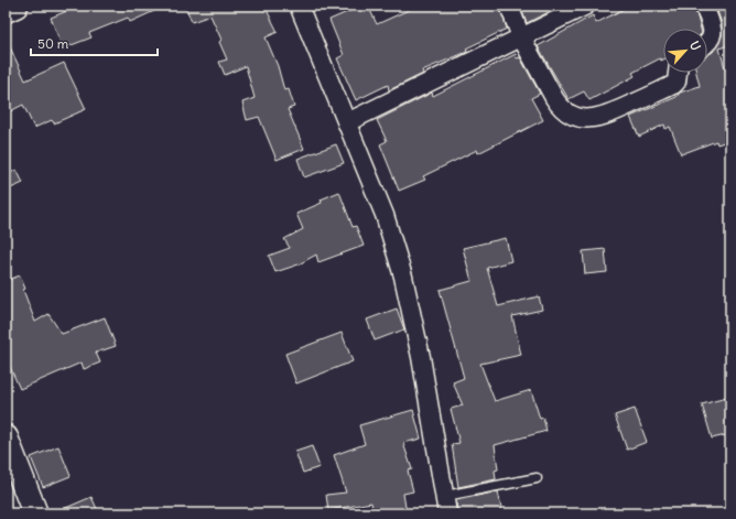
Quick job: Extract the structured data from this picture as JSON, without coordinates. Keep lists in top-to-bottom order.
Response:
{
  "scale_bar": "50 m",
  "north": "top right"
}
